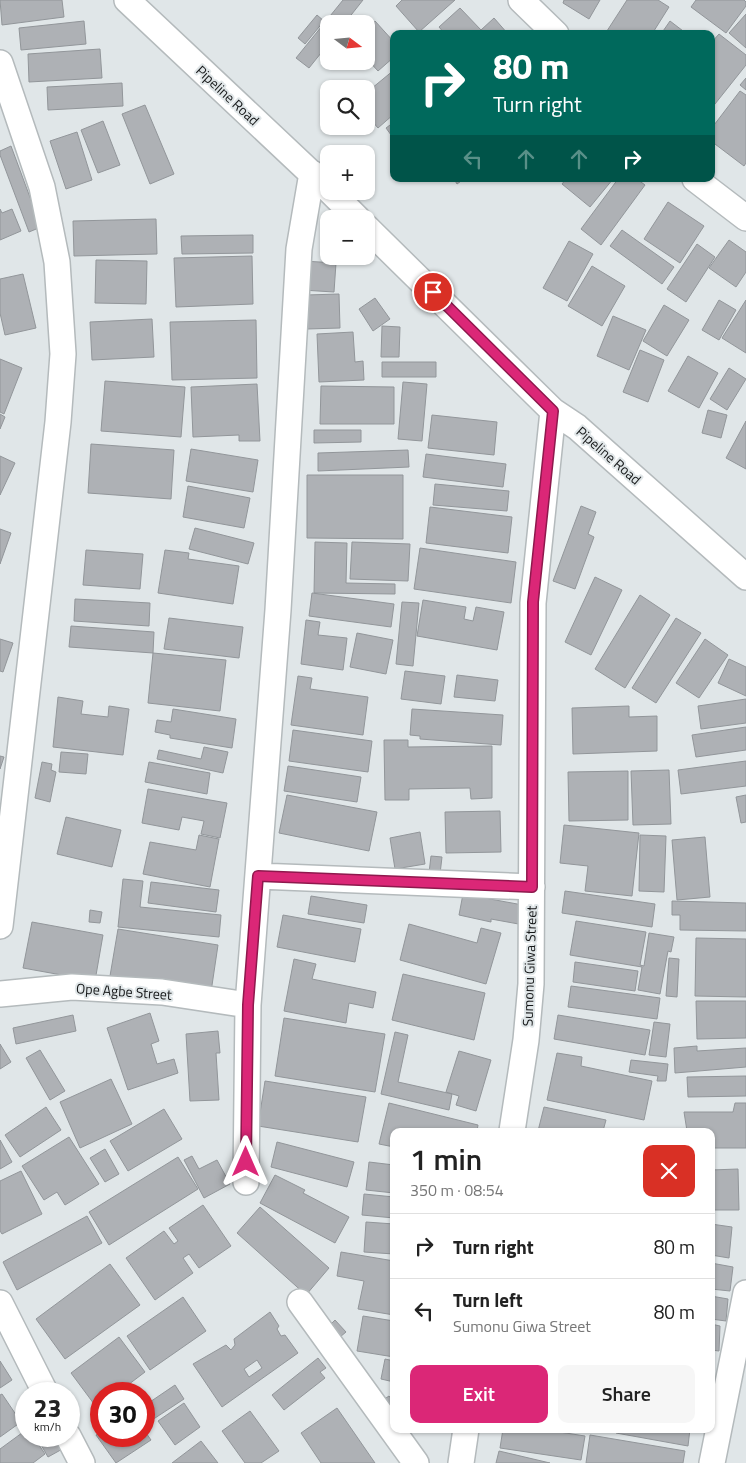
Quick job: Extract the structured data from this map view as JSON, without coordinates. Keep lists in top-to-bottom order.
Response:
{
  "streets": {
    "street": ["Pipeline Road", "Sumonu Giwa Street", "Ope Agbe Street"]
  },
  "crossings": [
    ["Pipeline Road", "Sumonu Giwa Street"]
  ],
  "north": "right",
  "page": {
    "map_buttons": ["+", "−"],
    "turn": ["80 m", "Turn right"],
    "heading": ["1 min", "350 m · 08:54"],
    "list": [
      {
        "name": "Turn right",
        "value": "80 m"
      },
      {
        "name": "Turn left",
        "note": "Sumonu Giwa Street",
        "value": "80 m"
      }
    ],
    "buttons": ["Exit", "Share"],
    "speed": "23 km/h",
    "limit": "30"
  }
}
